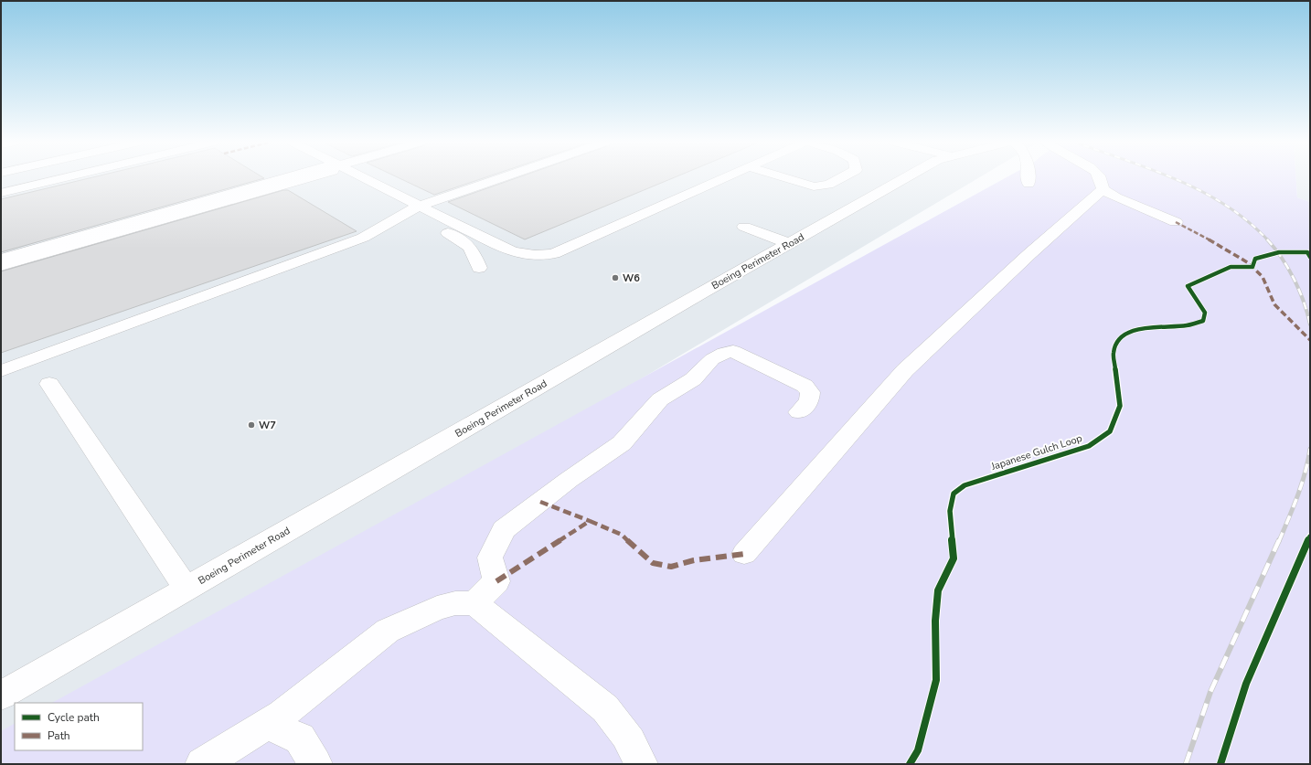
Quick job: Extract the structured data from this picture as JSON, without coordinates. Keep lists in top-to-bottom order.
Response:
{
  "streets": {
    "lane": ["Boeing Perimeter Road"],
    "cycle path": ["Japanese Gulch Loop"]
  },
  "places": ["W6", "W7"],
  "legend": ["Cycle path", "Path"]
}
